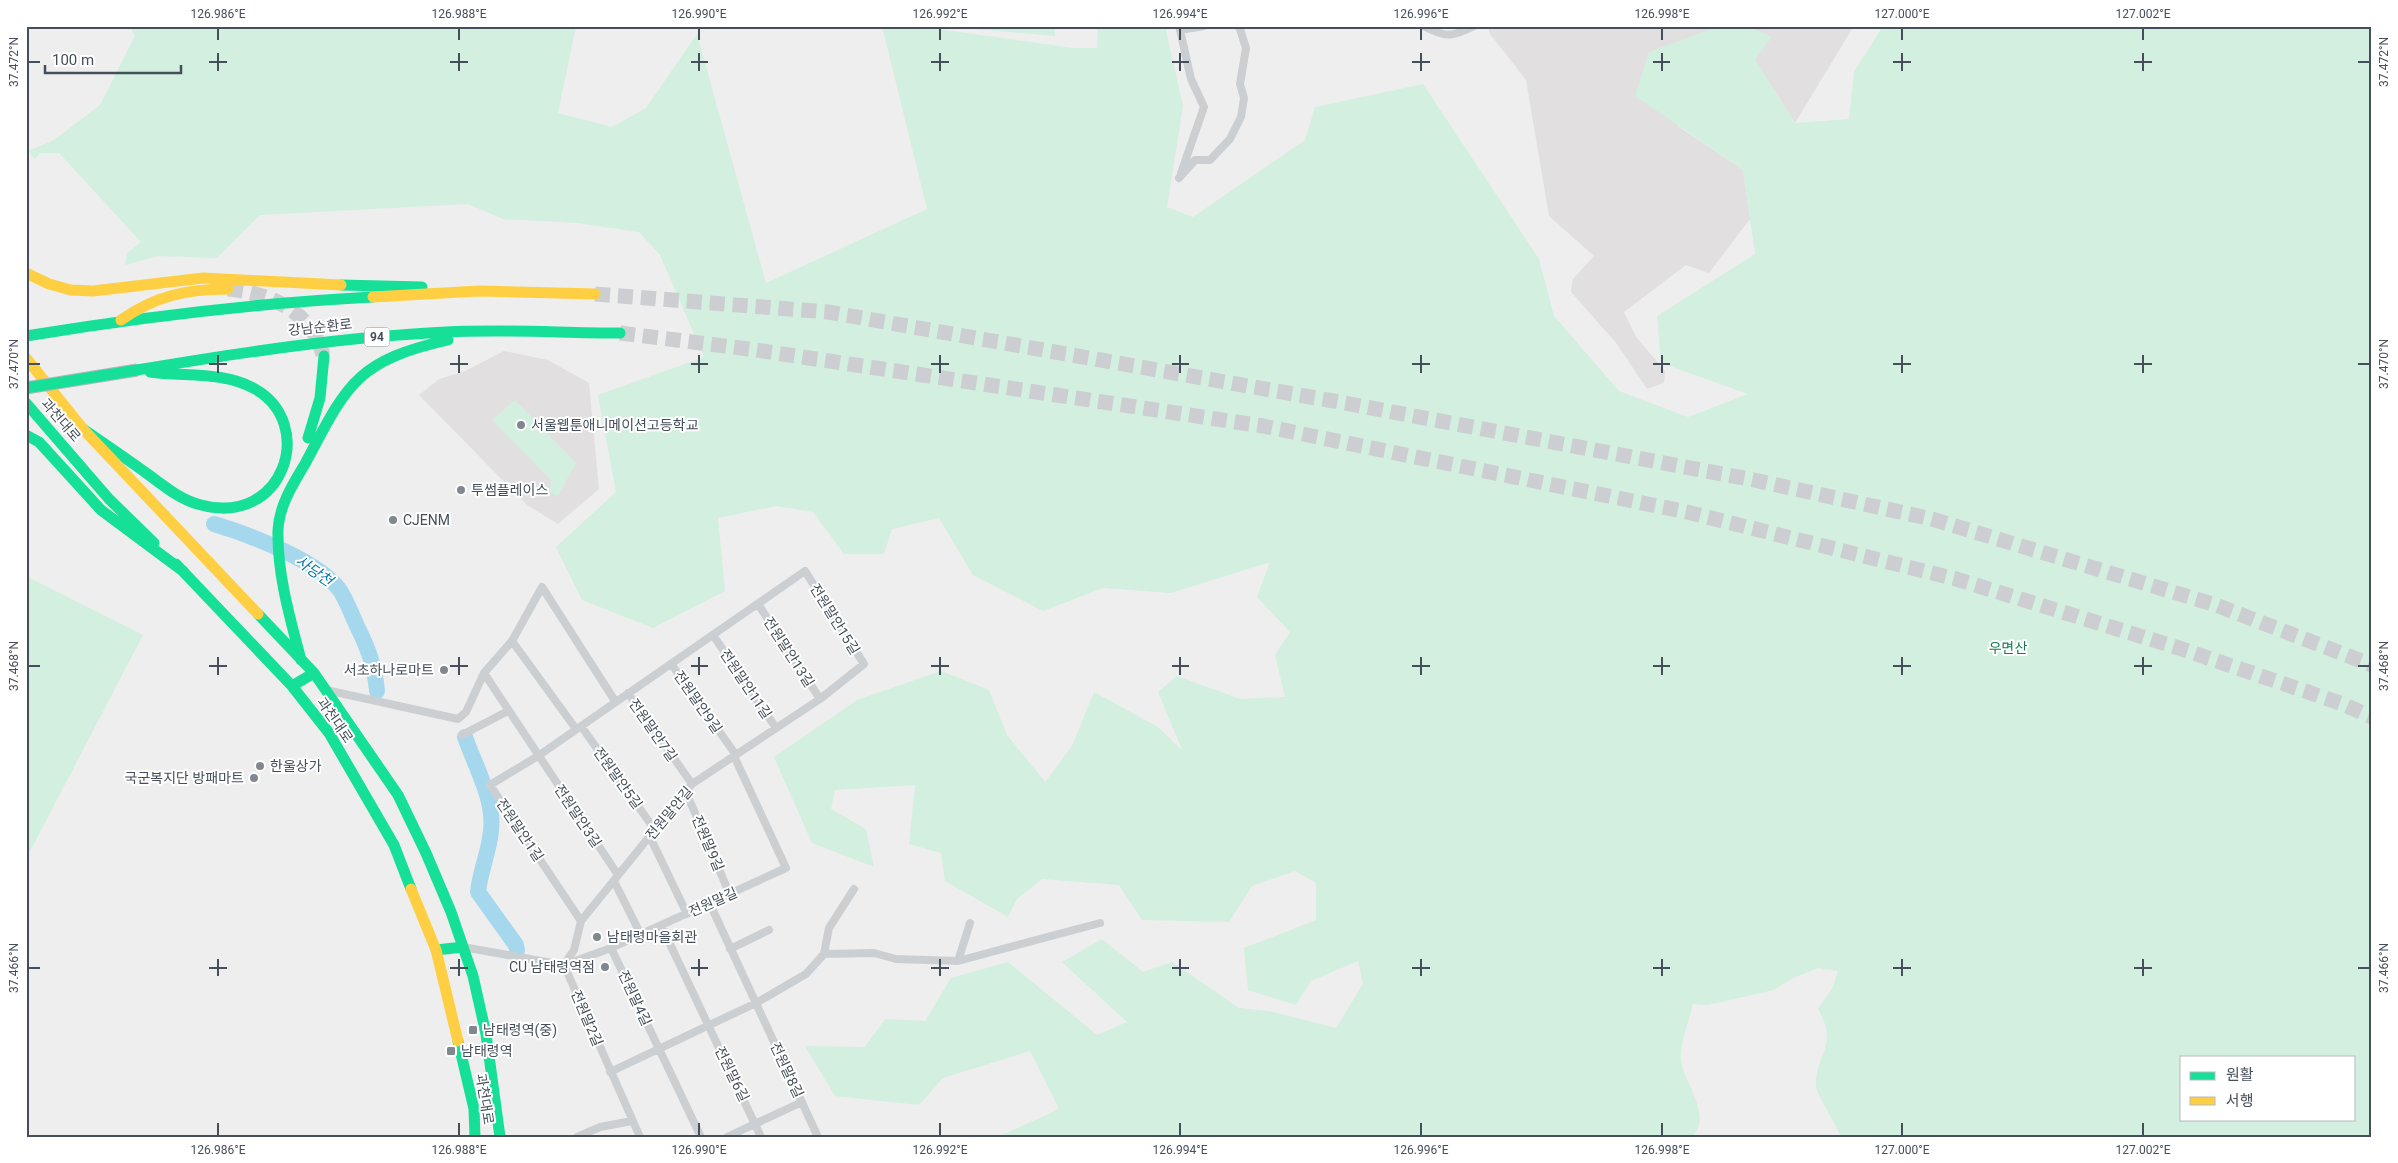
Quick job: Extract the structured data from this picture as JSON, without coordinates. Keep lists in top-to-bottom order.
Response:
{
  "streets": {
    "main road": ["강남순환로", "94", "과천대로"],
    "street": [
      "전원말안15길",
      "전원말안13길",
      "전원말안11길",
      "전원말안9길",
      "전원말안7길",
      "전원말안5길",
      "전원말안길",
      "전원말안3길",
      "전원말안1길",
      "전원말9길",
      "전원말길",
      "전원말4길",
      "전원말2길",
      "전원말8길",
      "전원말6길"
    ]
  },
  "crossings": [
    ["과천대로", "전원말안7길"],
    ["과천대로", "전원말안5길"],
    ["과천대로", "전원말안3길"],
    ["과천대로", "전원말길"],
    ["전원말안15길", "전원말안13길"],
    ["전원말안15길", "전원말안11길"],
    ["전원말안15길", "전원말안길"],
    ["전원말안13길", "전원말안11길"],
    ["전원말안13길", "전원말안길"],
    ["전원말안11길", "전원말안9길"],
    ["전원말안11길", "전원말안길"],
    ["전원말안9길", "전원말안7길"],
    ["전원말안9길", "전원말안길"],
    ["전원말안9길", "전원말길"],
    ["전원말안7길", "전원말안길"],
    ["전원말안5길", "전원말안길"],
    ["전원말안길", "전원말안3길"],
    ["전원말안길", "전원말안1길"],
    ["전원말안길", "전원말9길"],
    ["전원말안길", "전원말길"],
    ["전원말안길", "전원말2길"],
    ["전원말안3길", "전원말안1길"],
    ["전원말안3길", "전원말길"],
    ["전원말9길", "전원말길"],
    ["전원말길", "전원말4길"],
    ["전원말길", "전원말2길"],
    ["전원말길", "전원말8길"],
    ["전원말길", "전원말6길"]
  ],
  "water": ["사당천"],
  "parks": ["우면산"],
  "places": {
    "other": [
      "서울웹툰애니메이션고등학교",
      "투썸플레이스",
      "CJENM",
      "서초하나로마트",
      "한울상가",
      "국군복지단 방패마트",
      "남태령마을회관",
      "CU 남태령역점"
    ],
    "transit": ["남태령역(중)", "남태령역"]
  },
  "legend": ["원활", "서행"],
  "scale_bar": "100 m",
  "coordinates": [
    "126.986°E",
    "126.988°E",
    "126.990°E",
    "126.992°E",
    "126.994°E",
    "126.996°E",
    "126.998°E",
    "127.000°E",
    "127.002°E",
    "37.472°N",
    "37.470°N",
    "37.468°N",
    "37.466°N"
  ]
}
